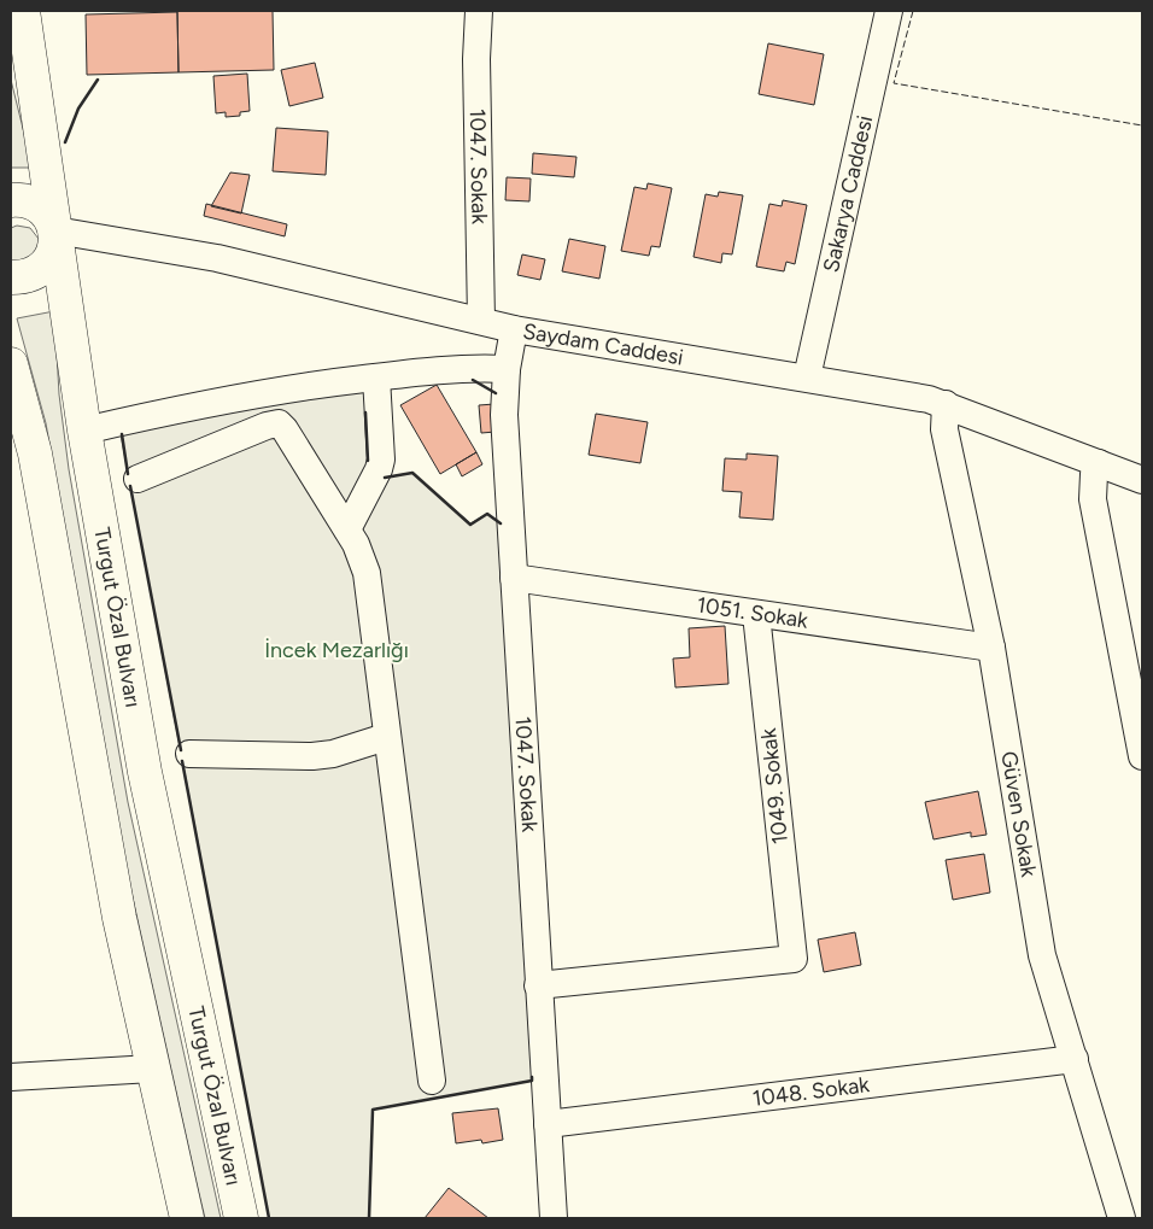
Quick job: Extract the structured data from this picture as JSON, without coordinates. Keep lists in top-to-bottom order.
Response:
{
  "streets": {
    "main road": ["Turgut Özal Bulvarı"],
    "street": [
      "1047. Sokak",
      "Sakarya Caddesi",
      "Saydam Caddesi",
      "1051. Sokak",
      "1049. Sokak",
      "Güven Sokak",
      "1048. Sokak"
    ]
  },
  "crossings": [
    ["1047. Sokak", "Saydam Caddesi"],
    ["1047. Sokak", "1051. Sokak"],
    ["1047. Sokak", "1049. Sokak"],
    ["1047. Sokak", "1048. Sokak"],
    ["Sakarya Caddesi", "Saydam Caddesi"],
    ["Saydam Caddesi", "Turgut Özal Bulvarı"],
    ["Saydam Caddesi", "Güven Sokak"],
    ["1051. Sokak", "1049. Sokak"],
    ["1051. Sokak", "Güven Sokak"],
    ["Güven Sokak", "1048. Sokak"]
  ],
  "parks": ["İncek Mezarlığı"]
}
